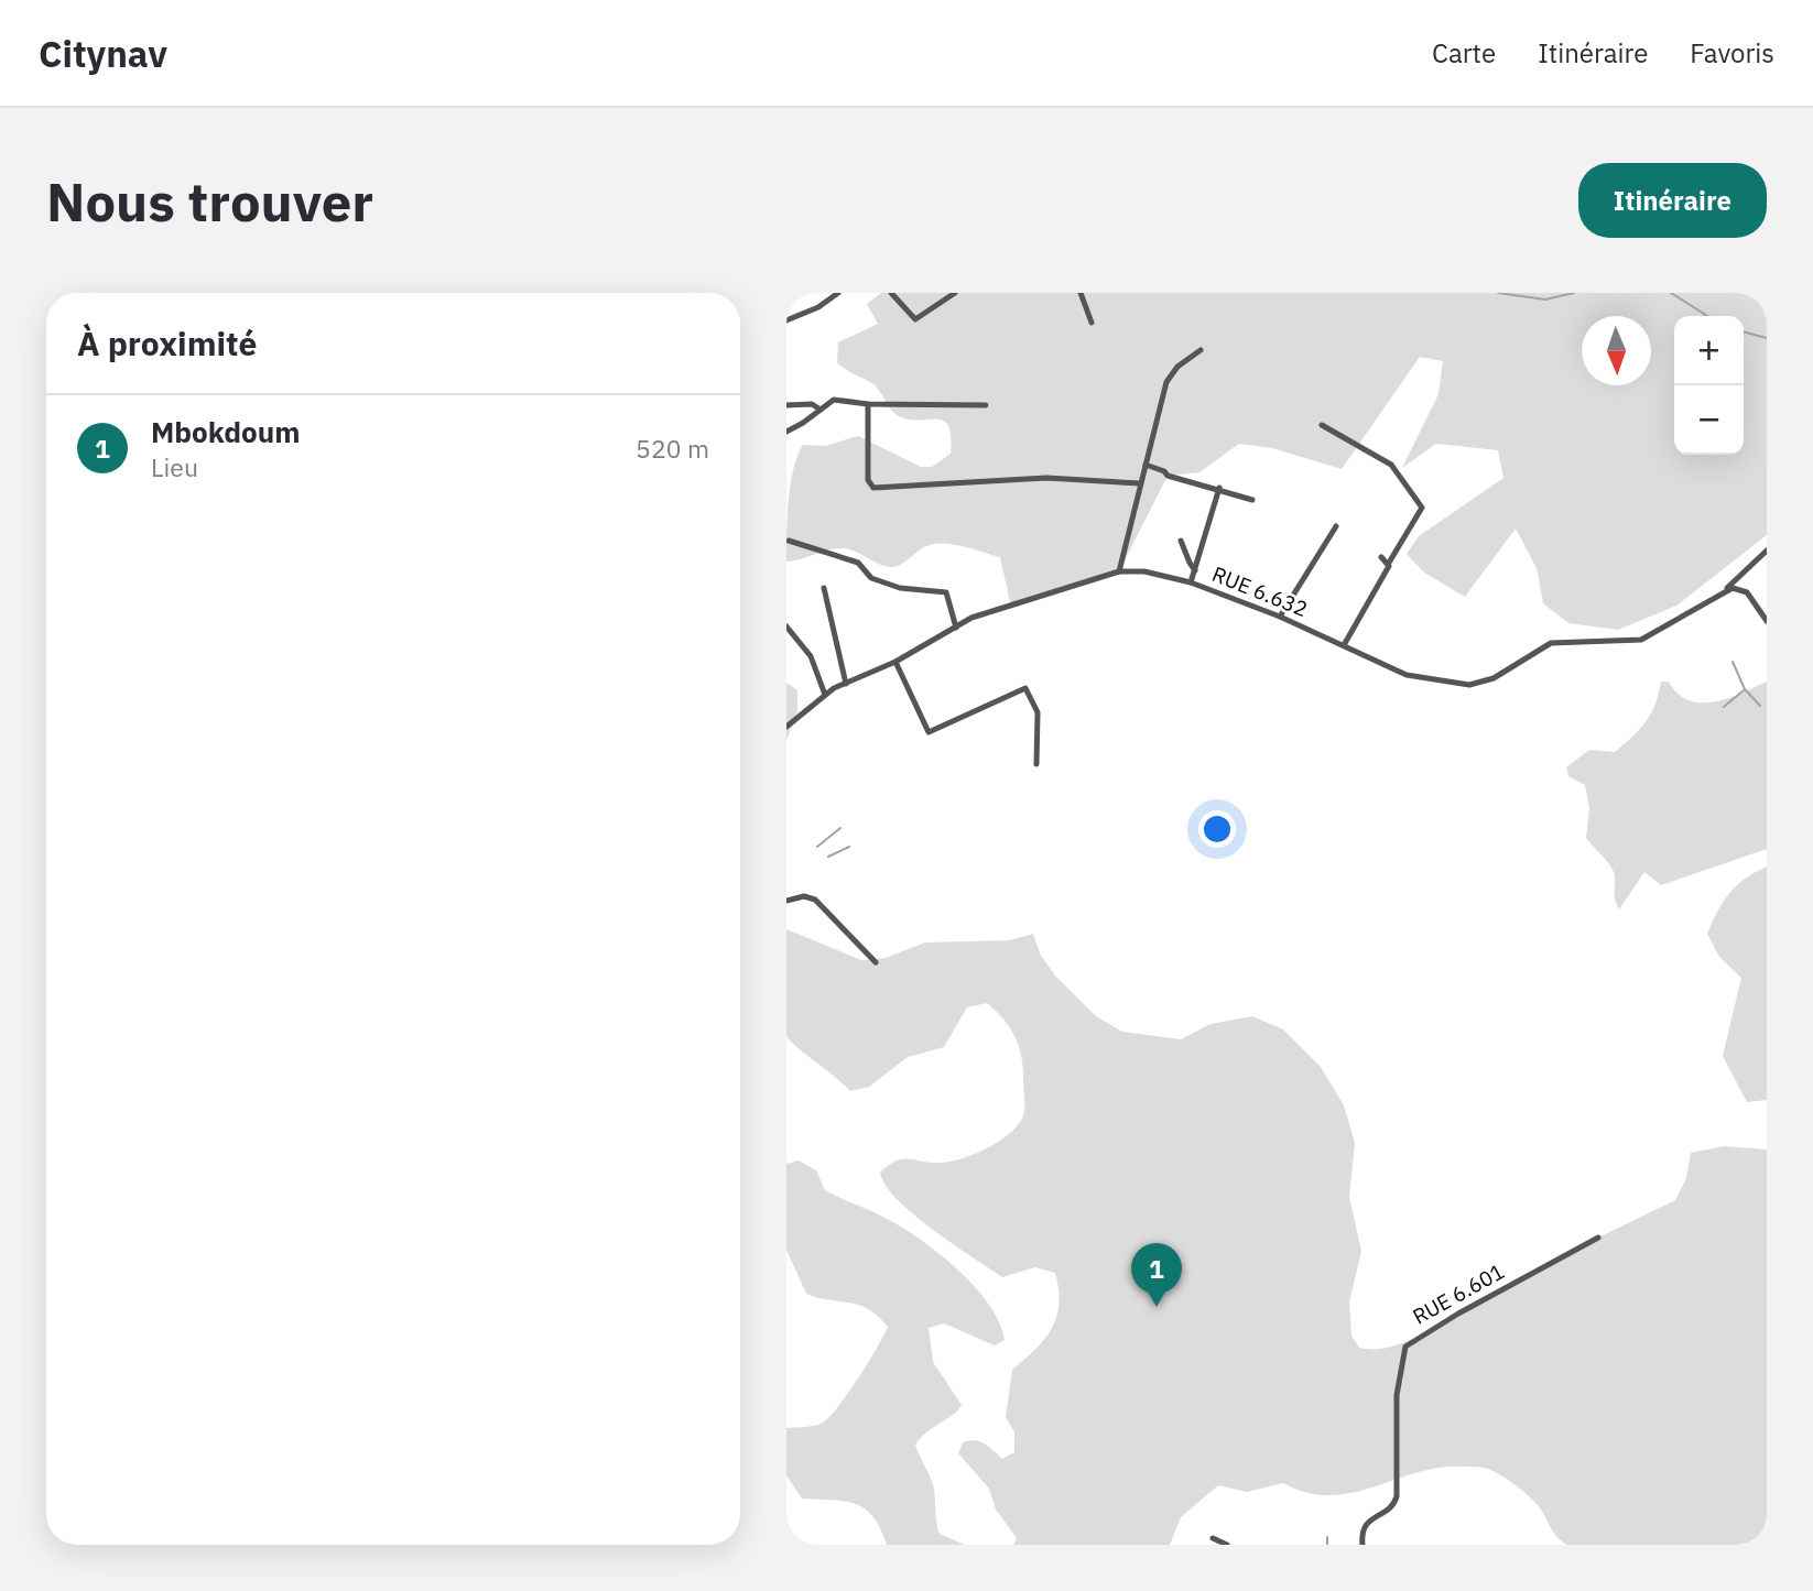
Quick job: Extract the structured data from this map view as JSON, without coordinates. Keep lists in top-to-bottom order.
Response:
{
  "streets": {
    "street": ["RUE 6.632", "RUE 6.601"]
  },
  "north": "bottom",
  "page": {
    "header": "Citynav",
    "nav": ["Carte", "Itinéraire", "Favoris"],
    "buttons": "Itinéraire",
    "title": "Nous trouver",
    "heading": "À proximité",
    "map_buttons": ["+", "−"],
    "list": [
      {
        "mark": "1",
        "name": "Mbokdoum",
        "note": "Lieu",
        "value": "520 m"
      }
    ],
    "pins": "1"
  }
}
